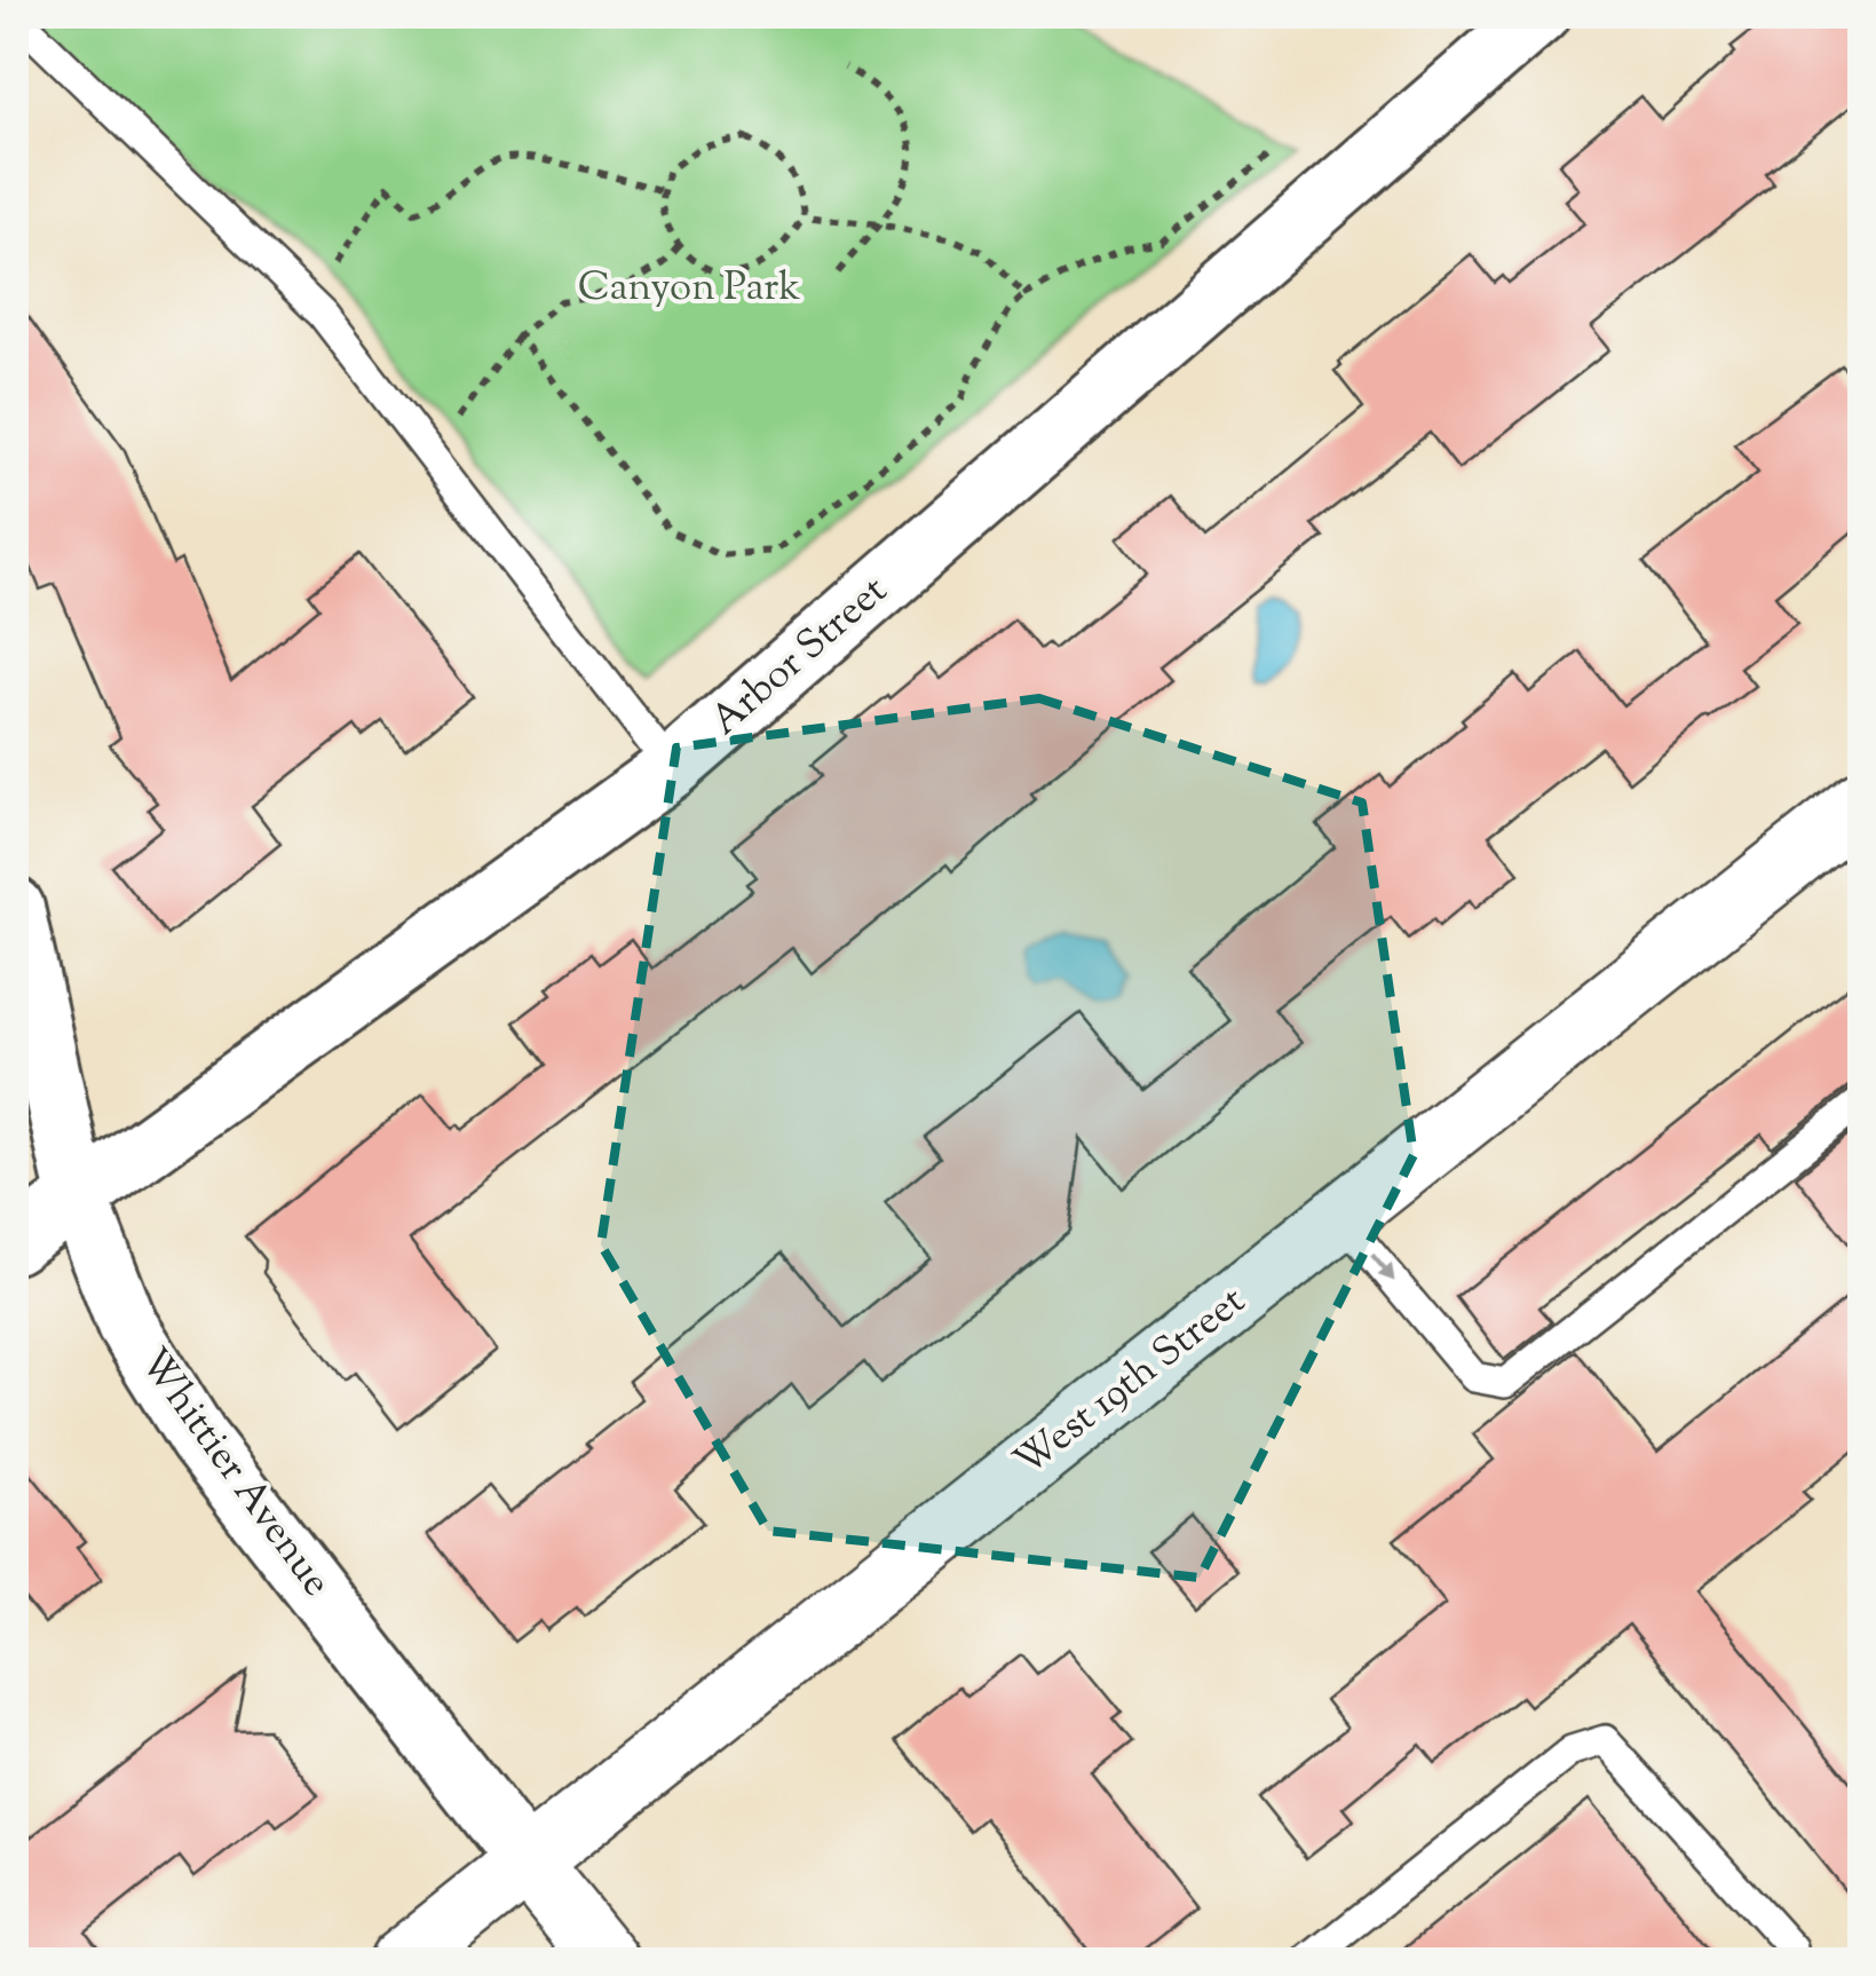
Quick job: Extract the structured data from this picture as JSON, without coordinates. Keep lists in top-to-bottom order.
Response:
{
  "streets": {
    "street": ["Arbor Street", "West 19th Street", "Whittier Avenue"]
  },
  "crossings": [
    ["Arbor Street", "Whittier Avenue"],
    ["West 19th Street", "Whittier Avenue"]
  ],
  "parks": ["Canyon Park"]
}
